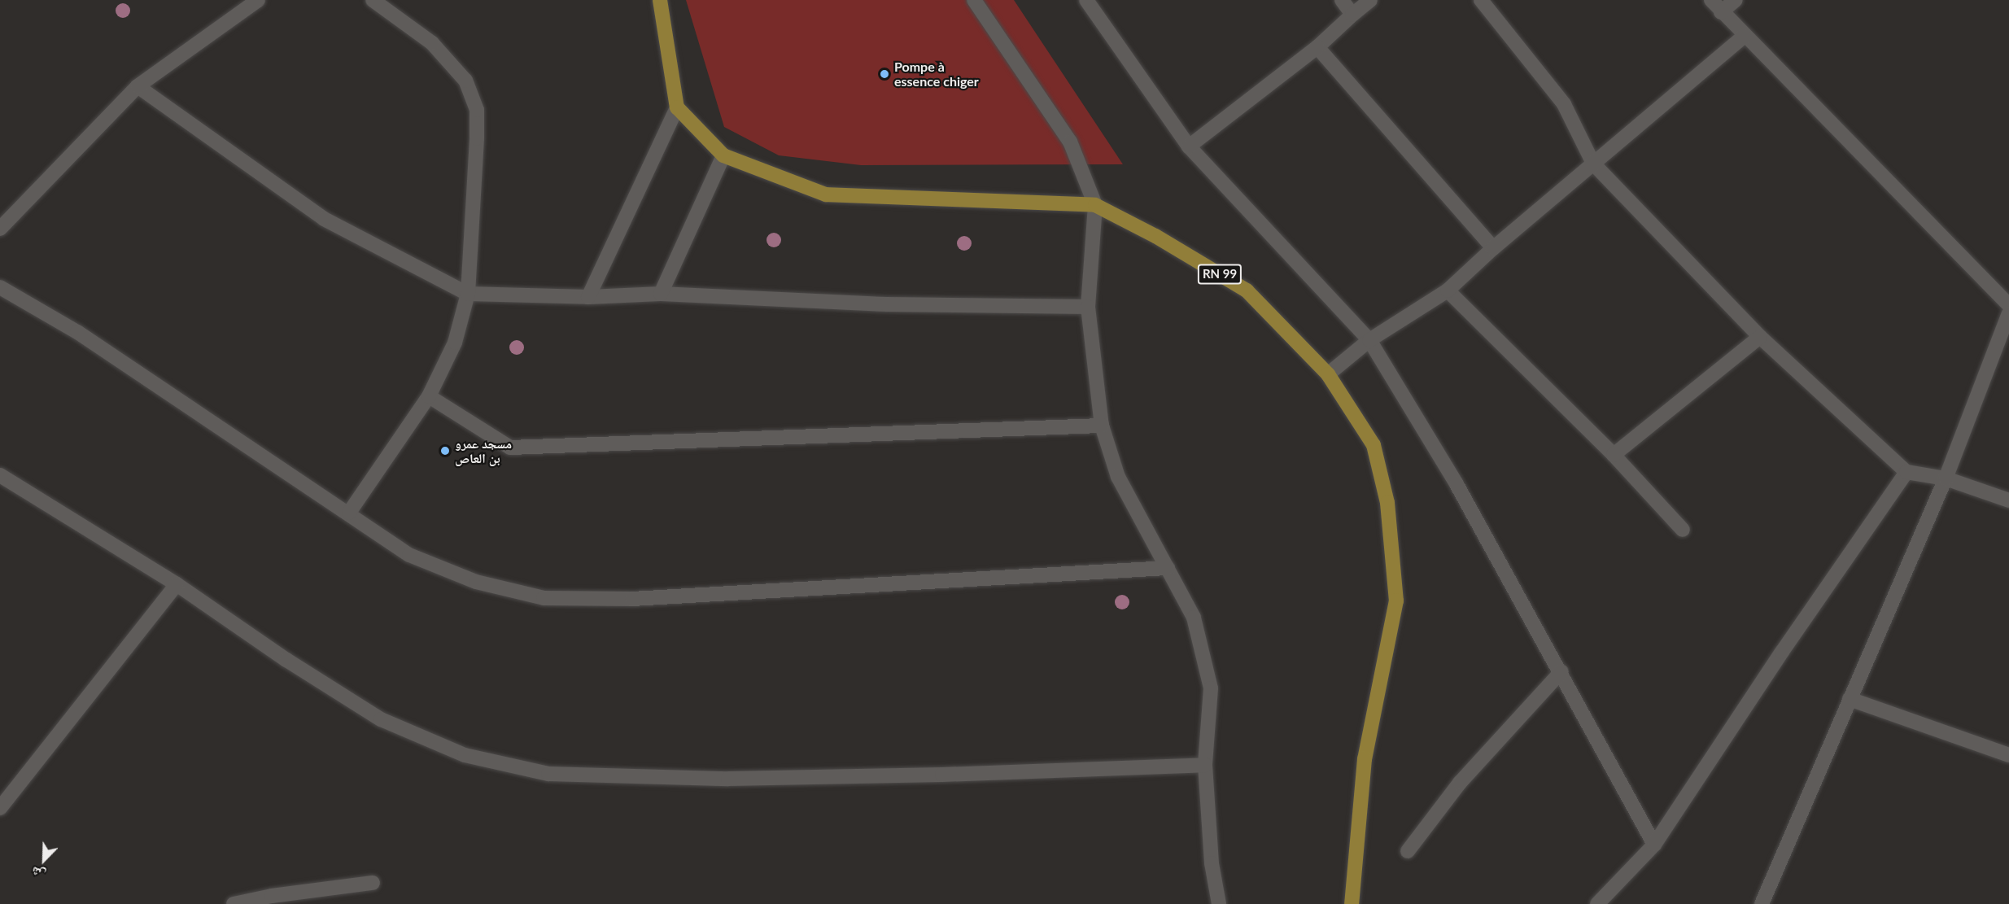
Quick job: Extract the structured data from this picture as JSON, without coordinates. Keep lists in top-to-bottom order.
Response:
{
  "streets": {
    "main road": ["RN 99"]
  },
  "places": ["Pompe à essence chiger", "مسجد عمرو بن العاص"],
  "north": "bottom left"
}
